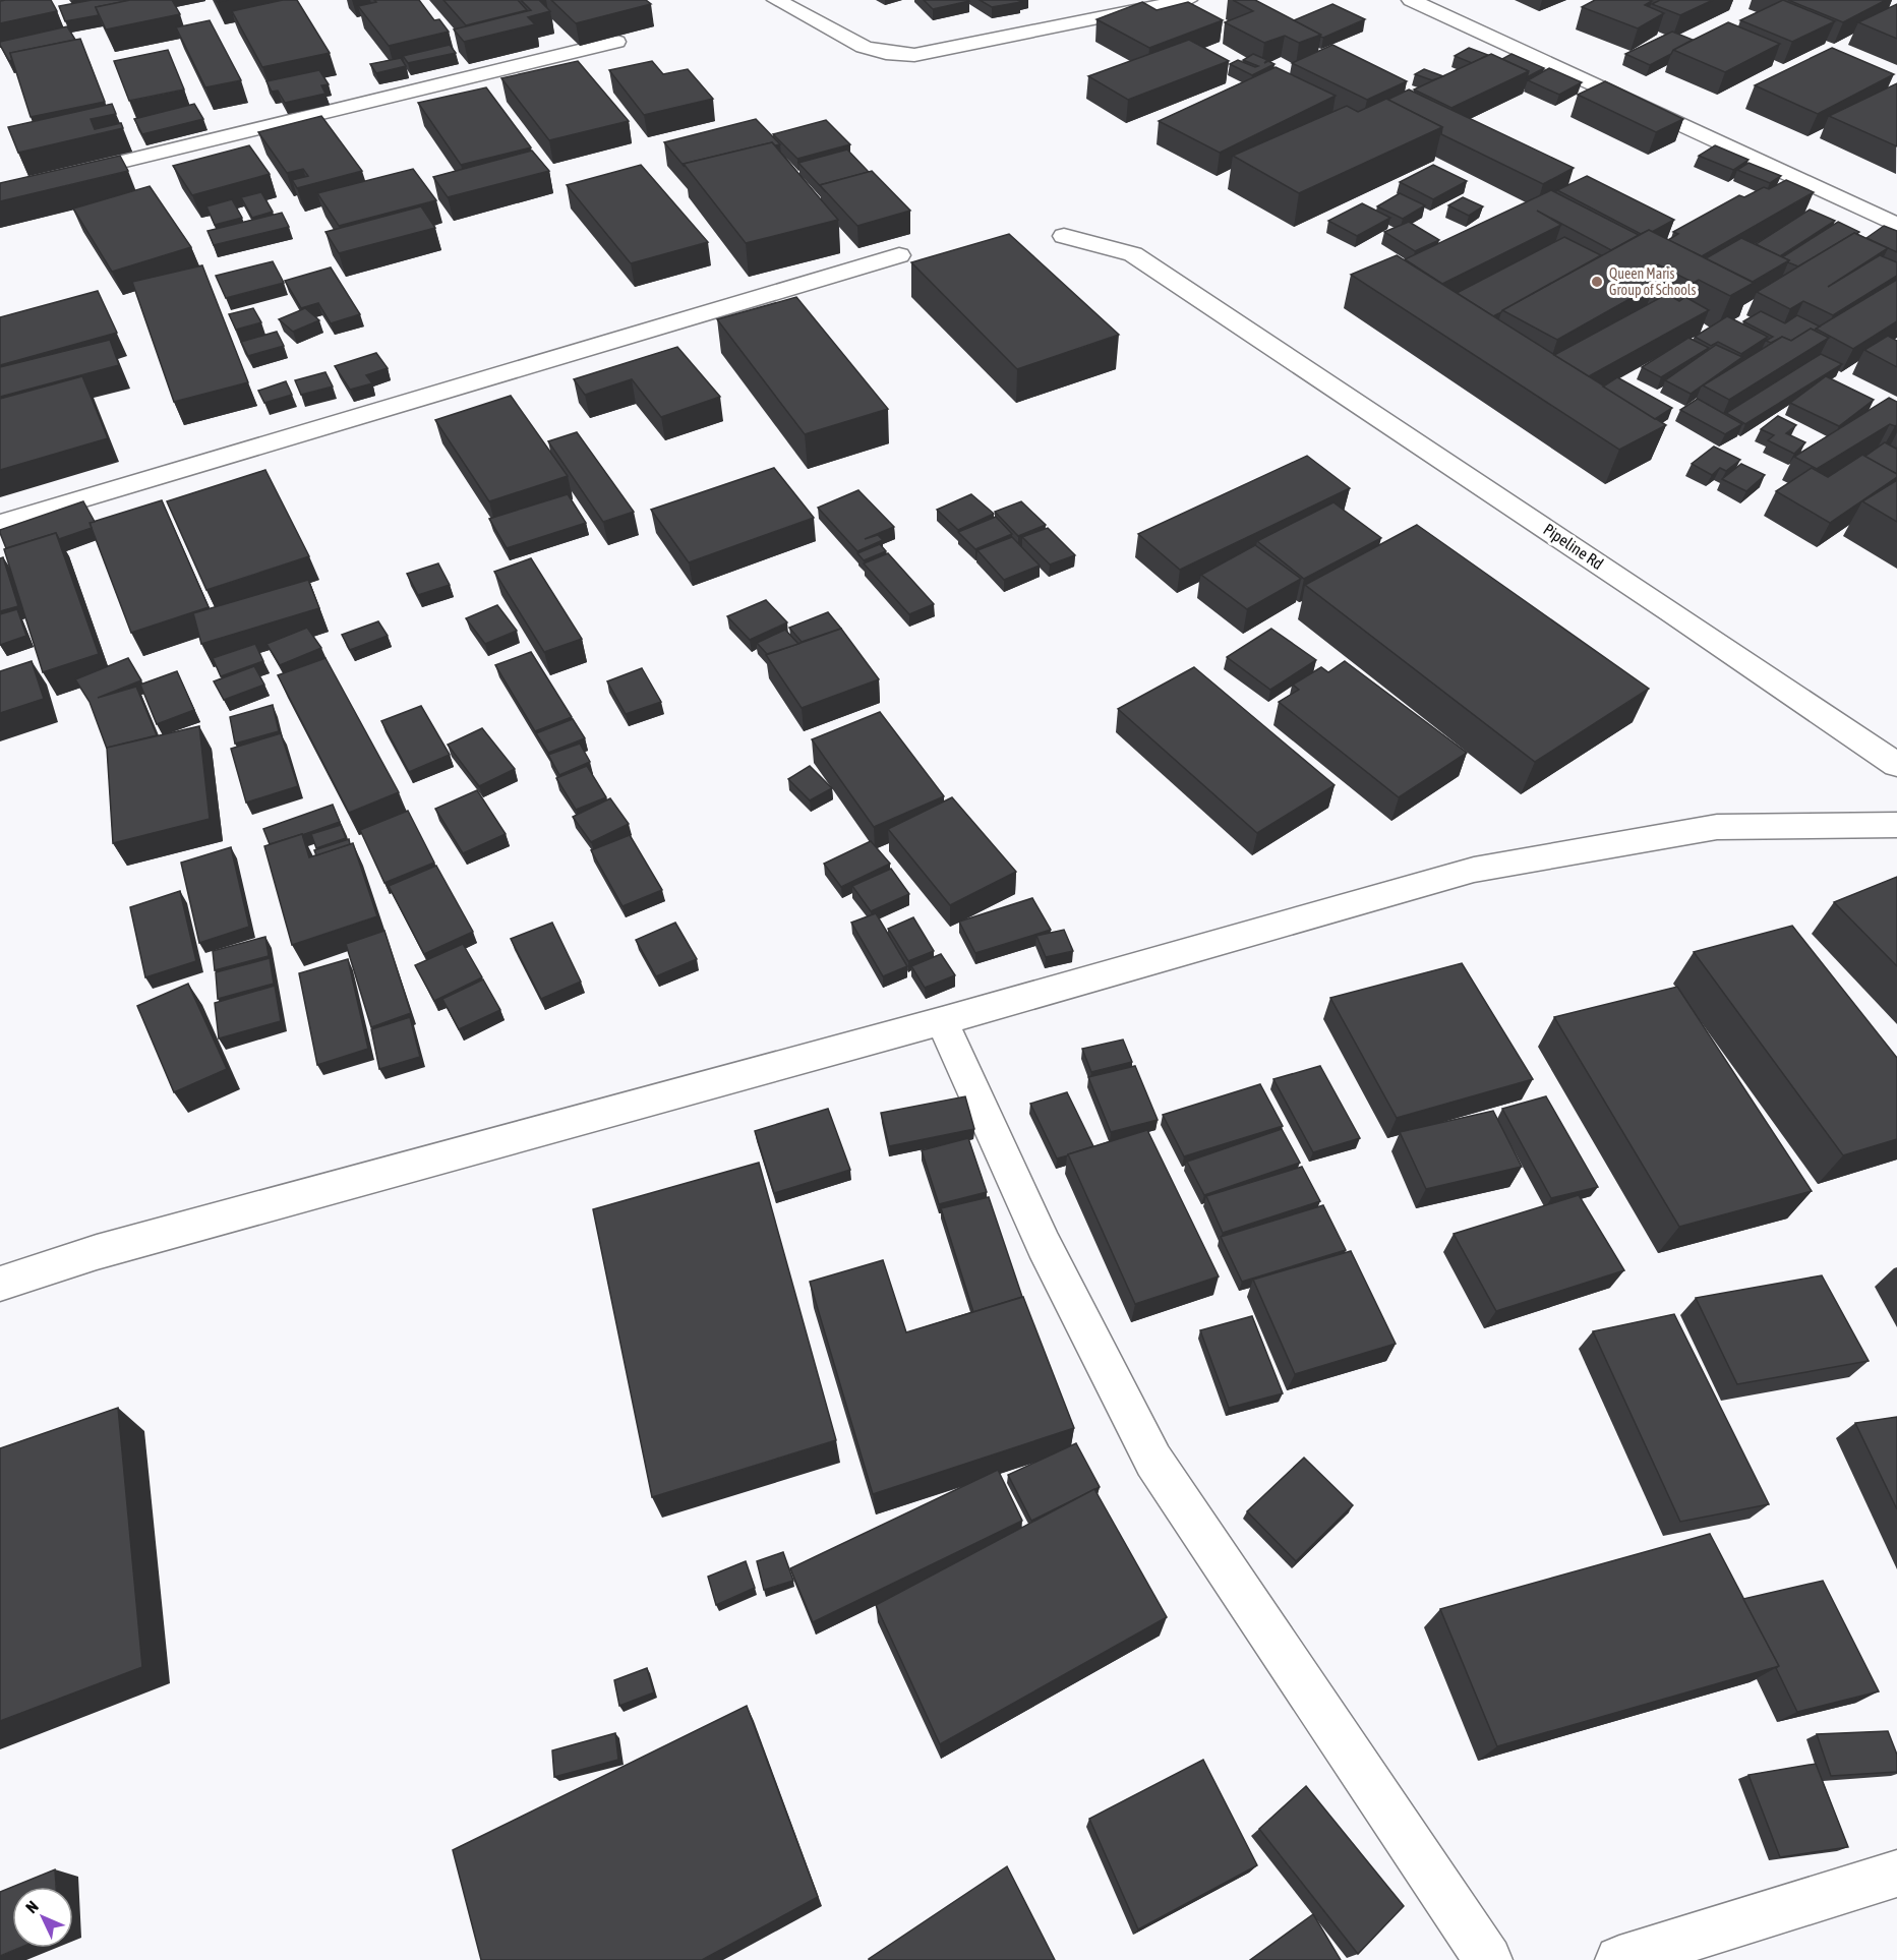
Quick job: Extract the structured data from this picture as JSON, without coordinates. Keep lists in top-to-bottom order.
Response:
{
  "streets": {
    "street": ["Pipeline Rd"]
  },
  "places": ["Queen Maris Group of Schools"],
  "north": "top left"
}
